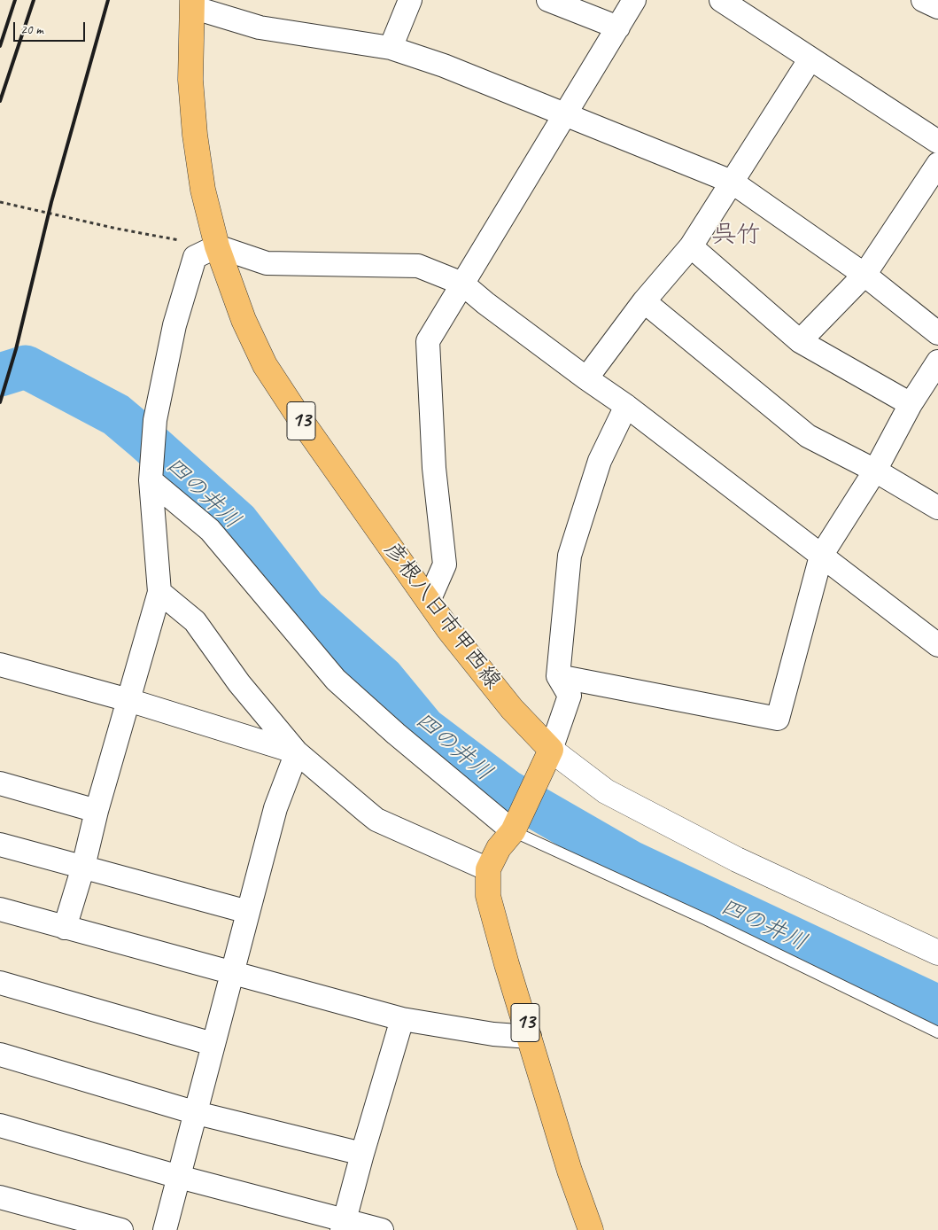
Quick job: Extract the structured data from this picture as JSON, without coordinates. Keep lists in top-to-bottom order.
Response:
{
  "streets": {
    "main road": ["13", "彦根八日市甲西線"]
  },
  "crossings": [
    ["13", "彦根八日市甲西線"]
  ],
  "districts": ["呉竹"],
  "water": ["四の井川"],
  "scale_bar": "20 m"
}
